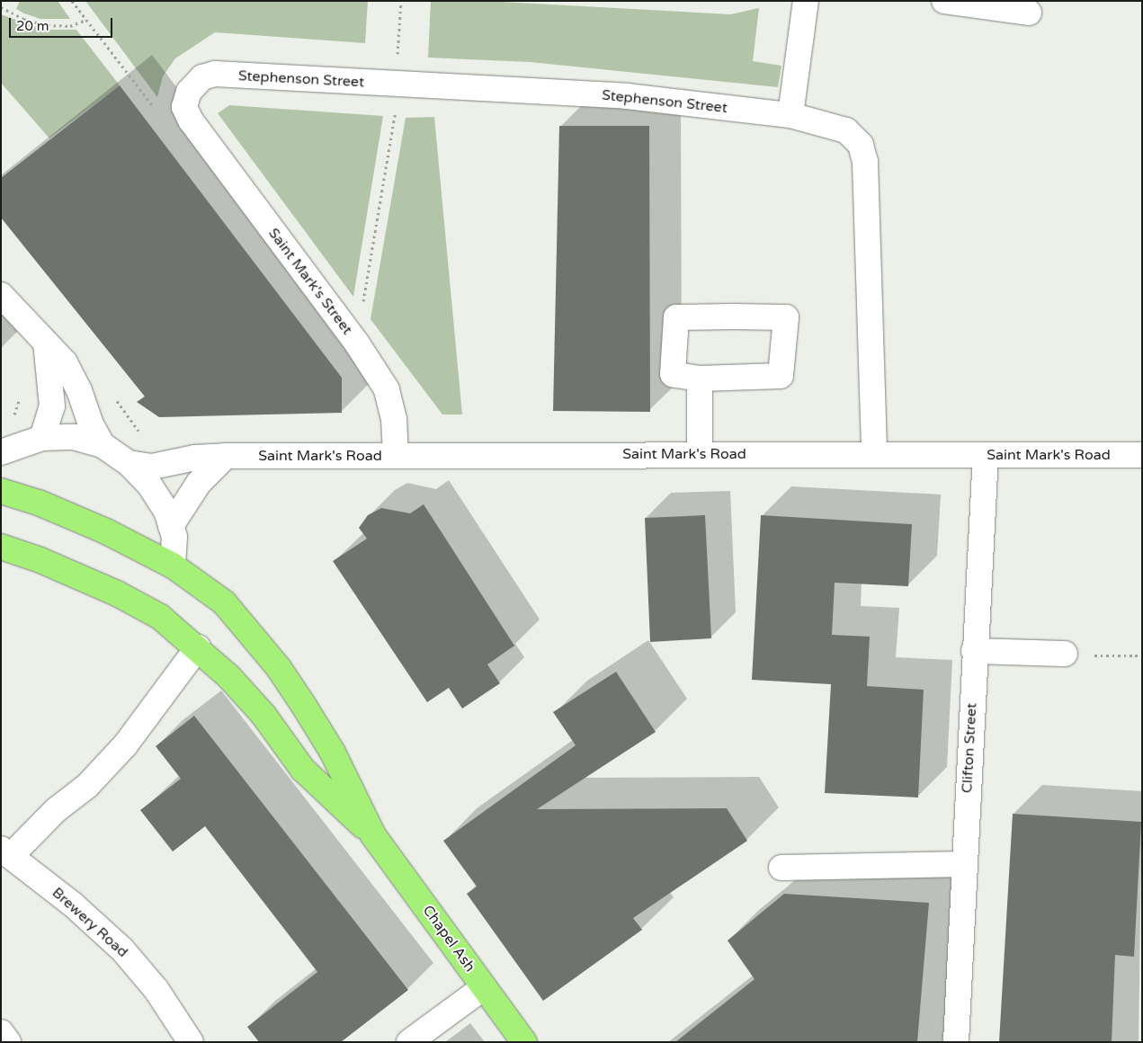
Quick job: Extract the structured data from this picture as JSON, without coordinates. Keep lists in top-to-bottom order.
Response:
{
  "streets": {
    "highway": ["Chapel Ash"],
    "street": [
      "Stephenson Street",
      "Saint Mark's Street",
      "Saint Mark's Road",
      "Clifton Street",
      "Brewery Road"
    ]
  },
  "crossings": [
    ["Stephenson Street", "Saint Mark's Street"],
    ["Stephenson Street", "Saint Mark's Road"],
    ["Saint Mark's Street", "Saint Mark's Road"],
    ["Saint Mark's Road", "Clifton Street"]
  ],
  "scale_bar": "20 m"
}
